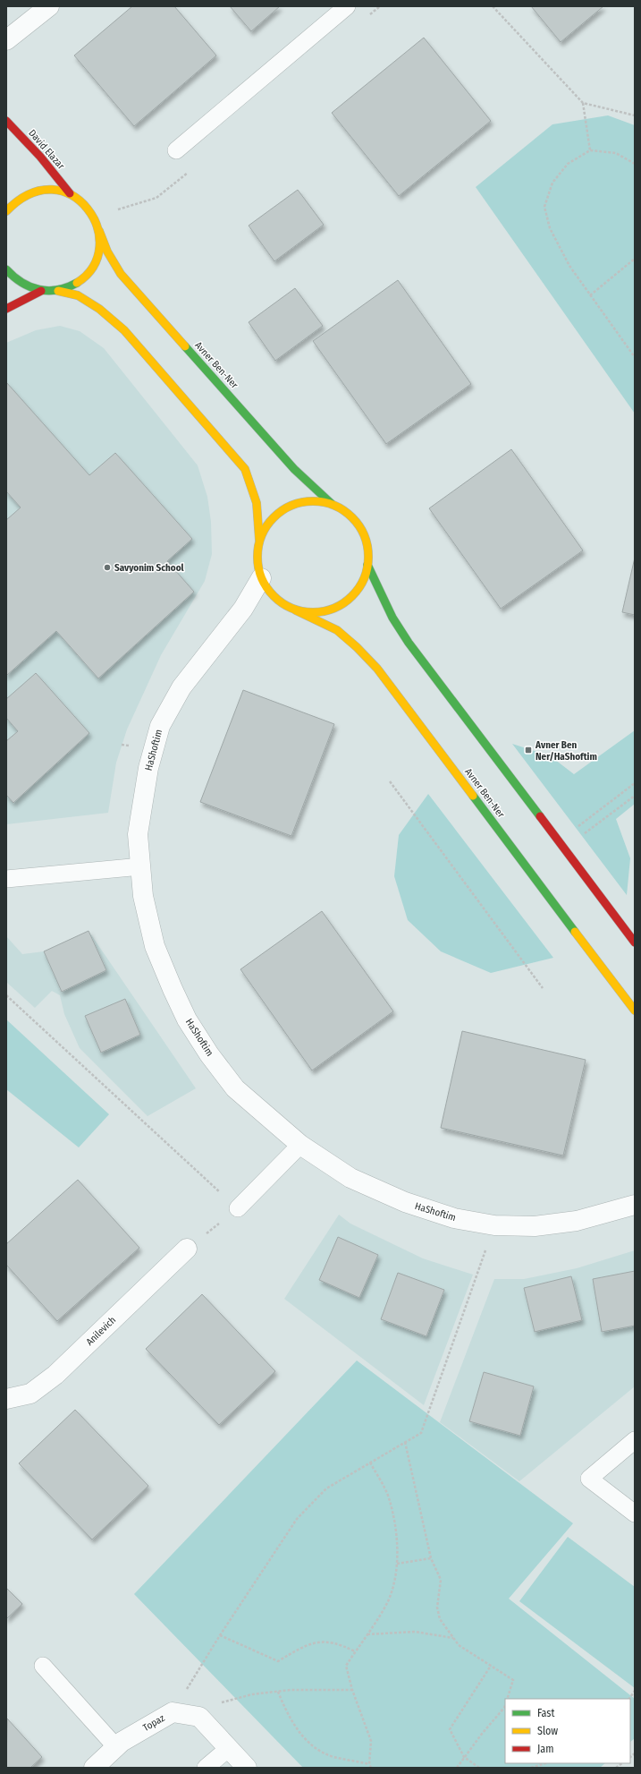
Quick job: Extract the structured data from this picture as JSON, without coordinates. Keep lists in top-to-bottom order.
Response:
{
  "streets": {
    "street": [
      "David Elazar",
      "Avner Ben-Ner",
      "HaShoftim",
      "Anilevich",
      "Topaz"
    ]
  },
  "crossings": [
    ["David Elazar", "Avner Ben-Ner"],
    ["Avner Ben-Ner", "HaShoftim"]
  ],
  "places": {
    "other": ["Savyonim School"],
    "transit": ["Avner Ben Ner/HaShoftim"]
  },
  "legend": ["Fast", "Slow", "Jam"]
}
